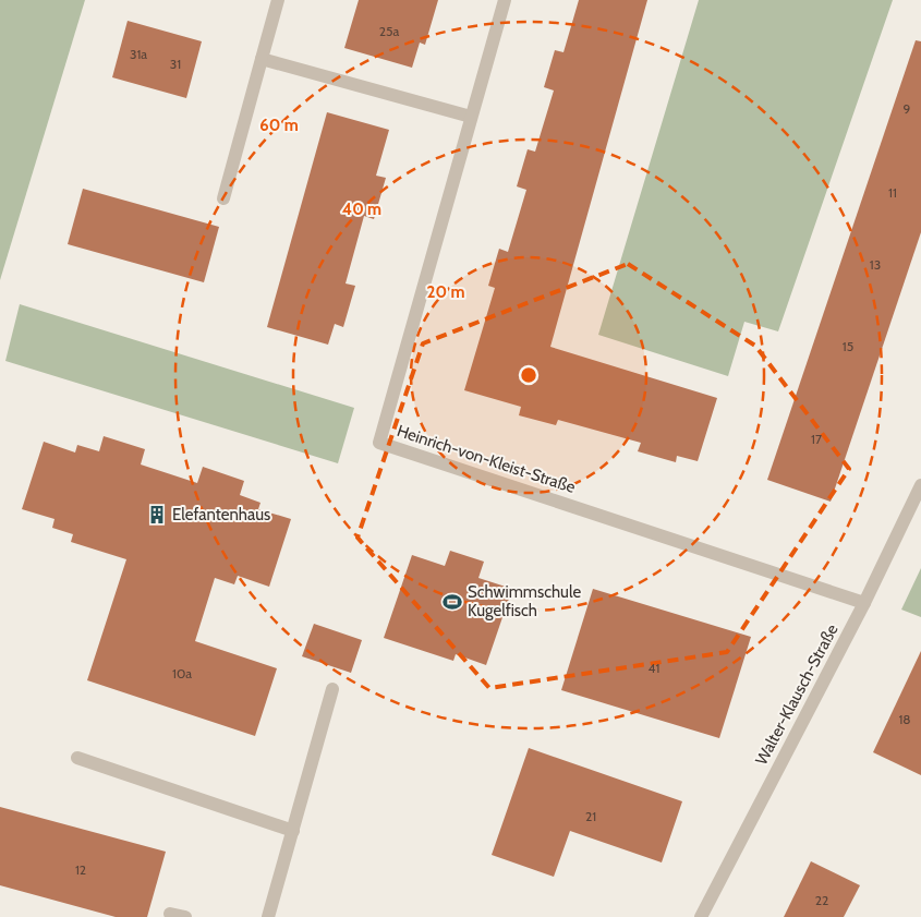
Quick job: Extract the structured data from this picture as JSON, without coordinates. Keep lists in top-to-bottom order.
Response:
{
  "streets": {
    "street": ["Heinrich-von-Kleist-Straße", "Walter-Klausch-Straße"]
  },
  "crossings": [
    ["Heinrich-von-Kleist-Straße", "Walter-Klausch-Straße"]
  ],
  "places": {
    "building": ["Elefantenhaus"],
    "sports": ["Schwimmschule Kugelfisch"]
  },
  "house_numbers": [
    "25a",
    "31a",
    "31",
    "9",
    "11",
    "13",
    "15",
    "17",
    "41",
    "10a",
    "18",
    "21",
    "12",
    "22"
  ],
  "rings": ["60 m", "40 m", "20 m"]
}
